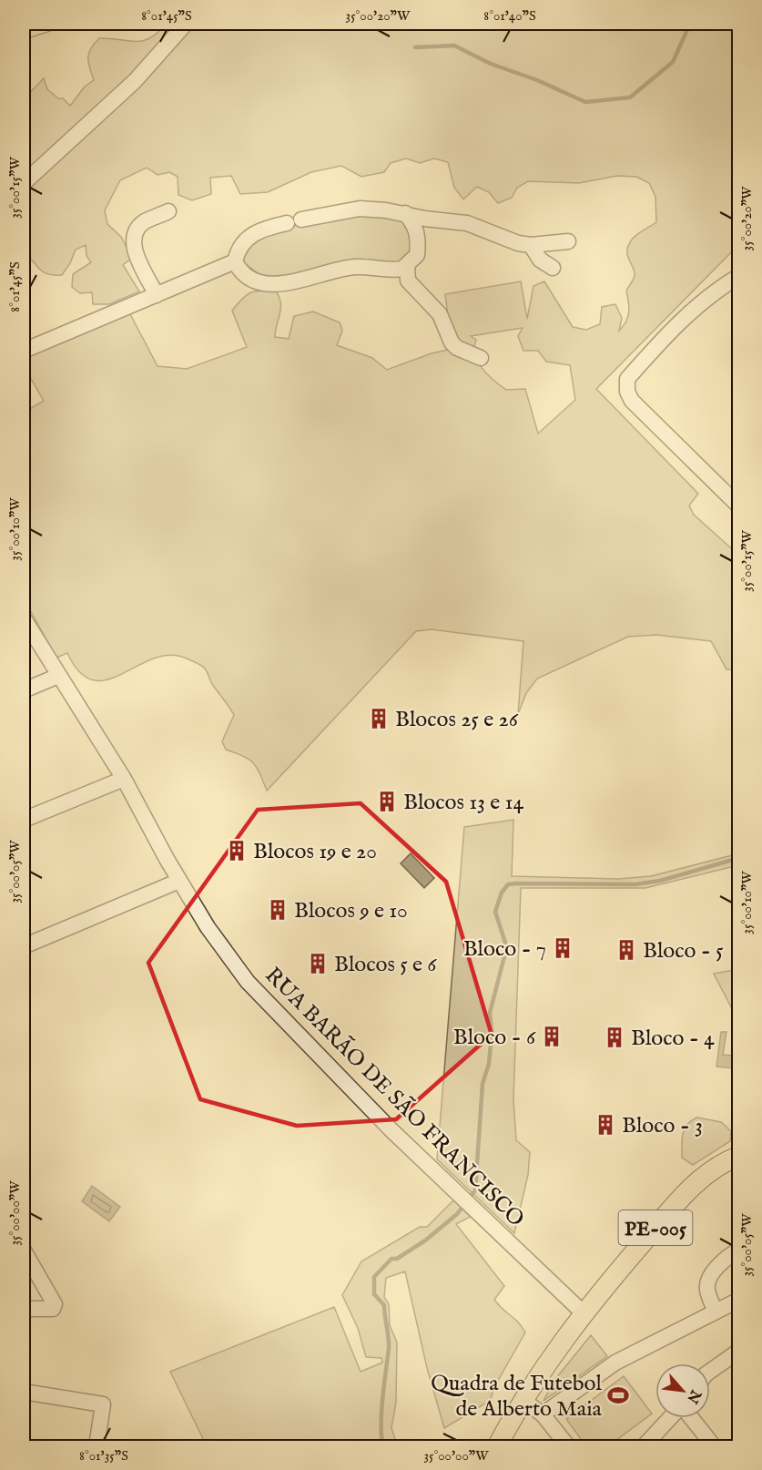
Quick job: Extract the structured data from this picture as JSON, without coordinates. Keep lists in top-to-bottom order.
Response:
{
  "streets": {
    "main road": ["PE-005"],
    "street": ["RUA BARÃO DE SÃO FRANCISCO"]
  },
  "crossings": [
    ["RUA BARÃO DE SÃO FRANCISCO", "PE-005"]
  ],
  "places": {
    "building": [
      "Blocos 25 e 26",
      "Blocos 13 e 14",
      "Blocos 19 e 20",
      "Blocos 9 e 10",
      "Bloco - 7",
      "Bloco - 5",
      "Blocos 5 e 6",
      "Bloco - 6",
      "Bloco - 4",
      "Bloco - 3"
    ],
    "sports": ["Quadra de Futebol de Alberto Maia"]
  },
  "north": "bottom right",
  "coordinates": [
    "8°01'45\"S",
    "35°00'20\"W",
    "8°01'40\"S",
    "35°00'15\"W",
    "35°00'10\"W",
    "35°00'05\"W",
    "35°00'00\"W",
    "8°01'35\"S"
  ]
}
